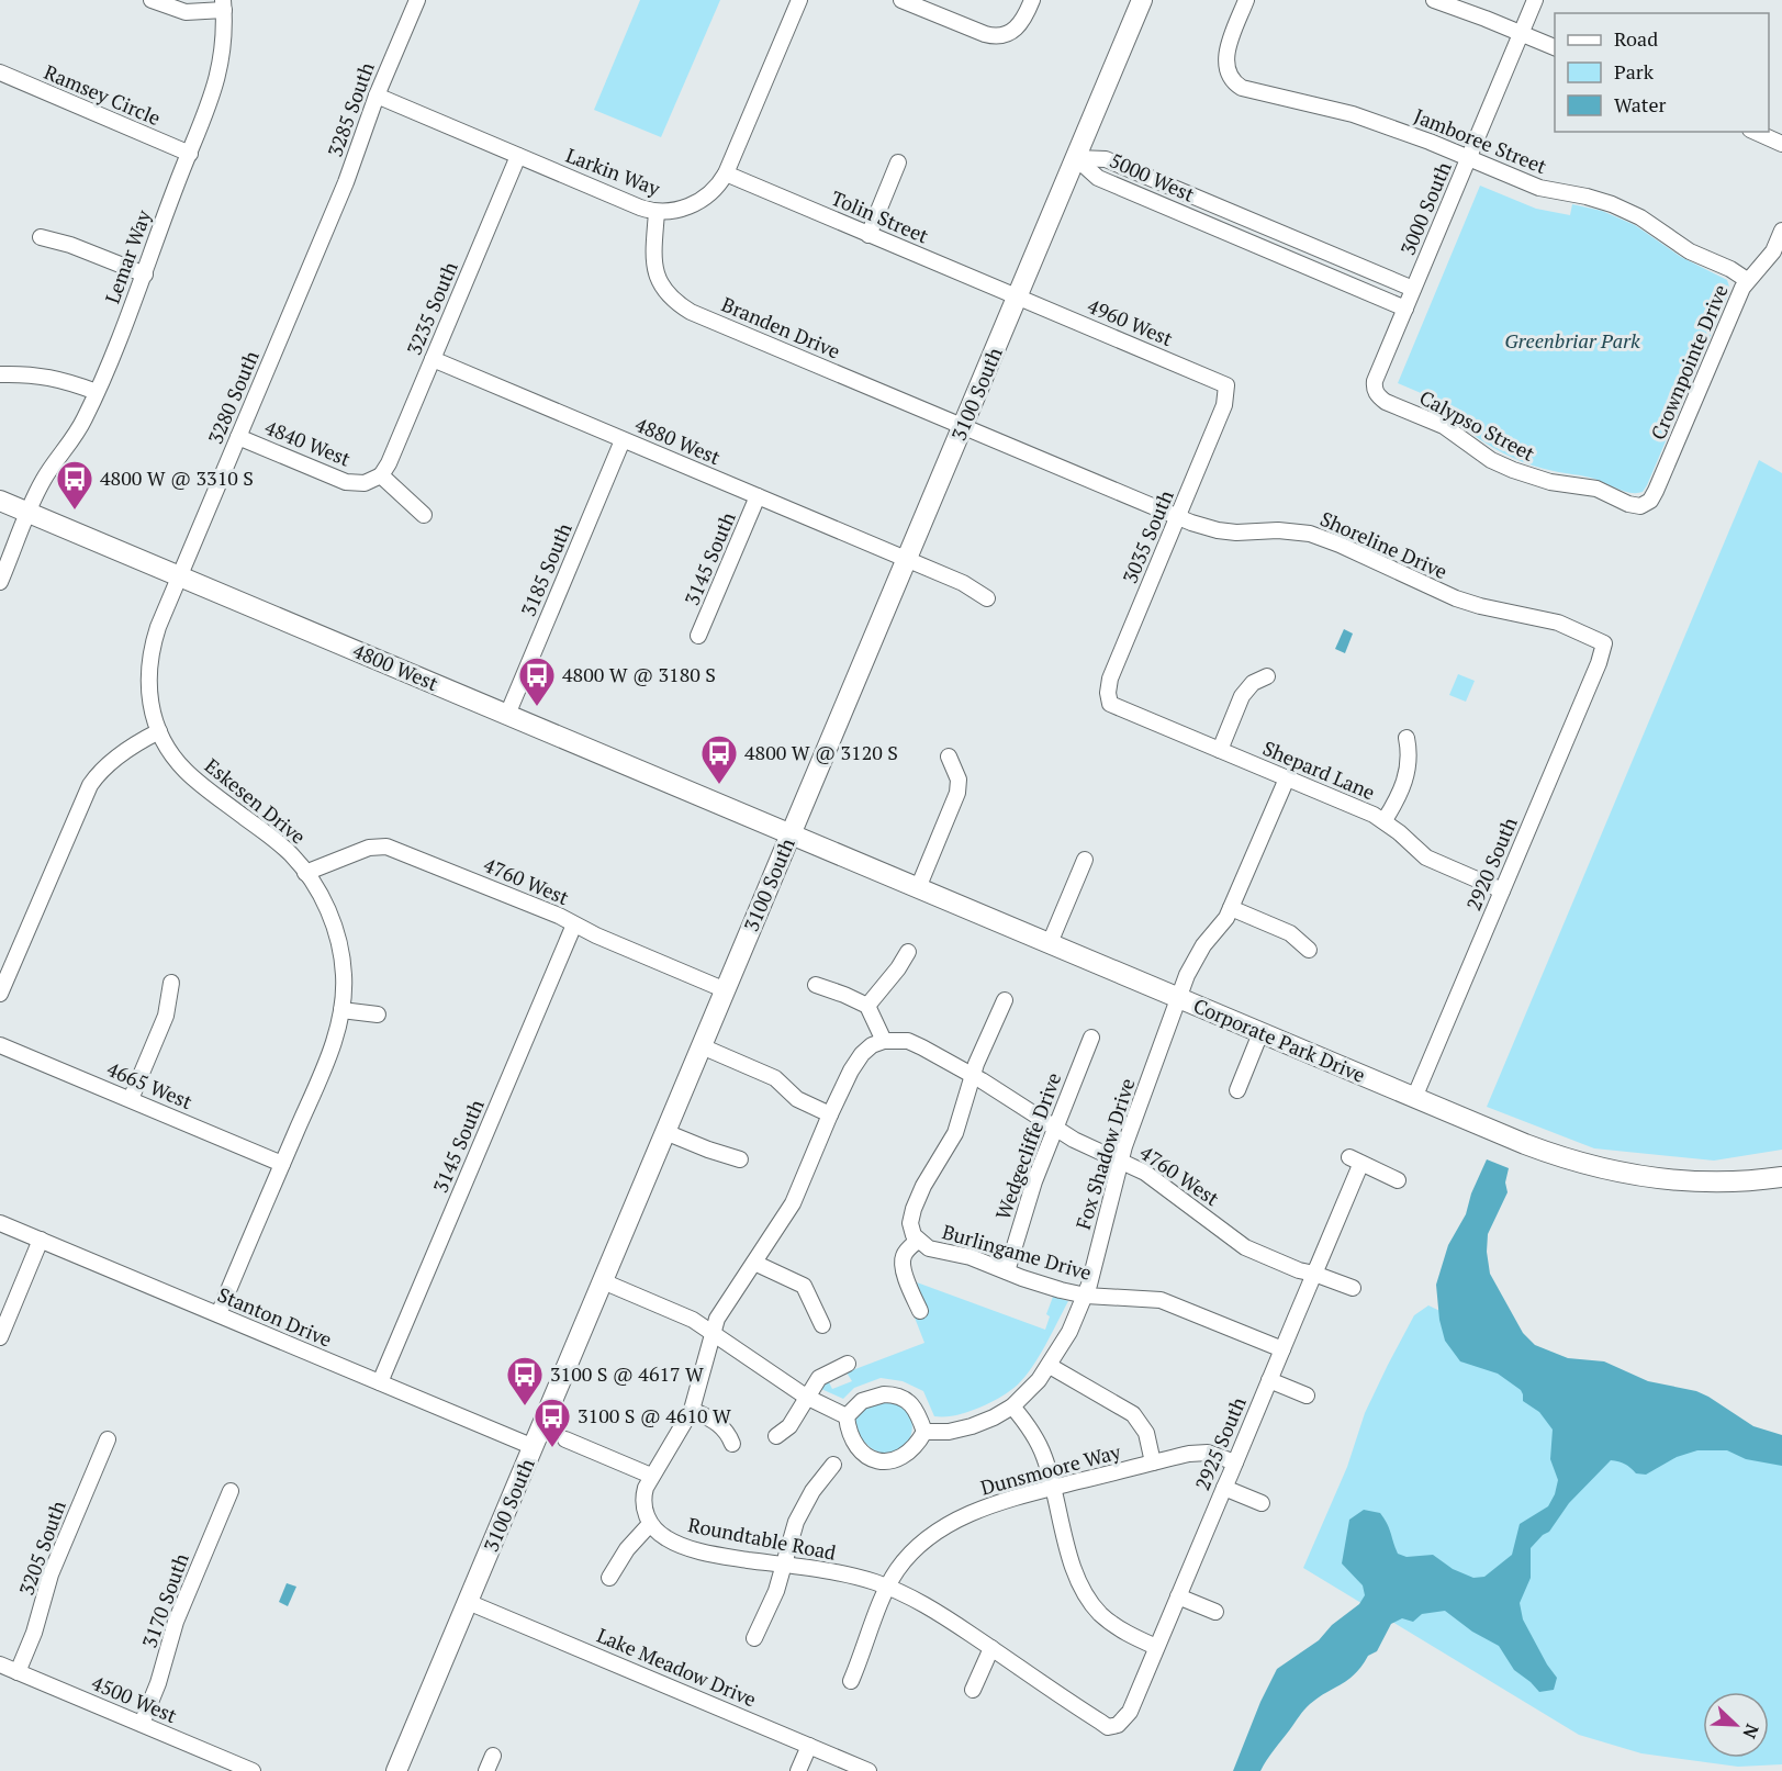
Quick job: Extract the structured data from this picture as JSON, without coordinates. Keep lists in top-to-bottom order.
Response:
{
  "streets": {
    "main road": ["3100 South", "4800 West", "Corporate Park Drive"],
    "street": [
      "Ramsey Circle",
      "3285 South",
      "Jamboree Street",
      "Larkin Way",
      "5000 West",
      "3000 South",
      "Tolin Street",
      "Lemar Way",
      "3235 South",
      "4960 West",
      "Branden Drive",
      "Crownpointe Drive",
      "3280 South",
      "Calypso Street",
      "4880 West",
      "4840 West",
      "3035 South",
      "Shoreline Drive",
      "3145 South",
      "3185 South",
      "Shepard Lane",
      "Eskesen Drive",
      "2920 South",
      "4760 West",
      "4665 West",
      "Wedgecliffe Drive",
      "Fox Shadow Drive",
      "Burlingame Drive",
      "Stanton Drive",
      "2925 South",
      "Dunsmoore Way",
      "Roundtable Road",
      "3205 South",
      "3170 South",
      "Lake Meadow Drive",
      "4500 West"
    ]
  },
  "crossings": [
    ["Ramsey Circle", "Lemar Way"],
    ["3285 South", "Larkin Way"],
    ["3285 South", "3280 South"],
    ["Jamboree Street", "3000 South"],
    ["Jamboree Street", "Crownpointe Drive"],
    ["Larkin Way", "Tolin Street"],
    ["Larkin Way", "3235 South"],
    ["Larkin Way", "Branden Drive"],
    ["5000 West", "3000 South"],
    ["5000 West", "3100 South"],
    ["3000 South", "Calypso Street"],
    ["Tolin Street", "4960 West"],
    ["Tolin Street", "3100 South"],
    ["Lemar Way", "4800 West"],
    ["3235 South", "4880 West"],
    ["3235 South", "4840 West"],
    ["4960 West", "3100 South"],
    ["4960 West", "3035 South"],
    ["Branden Drive", "3100 South"],
    ["Branden Drive", "Shoreline Drive"],
    ["Crownpointe Drive", "Calypso Street"],
    ["3100 South", "4880 West"],
    ["3100 South", "Shoreline Drive"],
    ["3100 South", "4800 West"],
    ["3100 South", "4760 West"],
    ["3100 South", "Corporate Park Drive"],
    ["3100 South", "Stanton Drive"],
    ["3100 South", "Lake Meadow Drive"],
    ["3280 South", "4840 West"],
    ["3280 South", "4800 West"],
    ["3280 South", "Eskesen Drive"],
    ["4880 West", "3145 South"],
    ["4880 West", "3185 South"],
    ["3035 South", "Shoreline Drive"],
    ["3035 South", "Shepard Lane"],
    ["Shoreline Drive", "2920 South"],
    ["3145 South", "4760 West"],
    ["3145 South", "Stanton Drive"],
    ["3185 South", "4800 West"],
    ["4800 West", "Eskesen Drive"],
    ["4800 West", "Corporate Park Drive"],
    ["Shepard Lane", "2920 South"],
    ["Shepard Lane", "Fox Shadow Drive"],
    ["Eskesen Drive", "4760 West"],
    ["Eskesen Drive", "4665 West"],
    ["Eskesen Drive", "Stanton Drive"],
    ["2920 South", "Corporate Park Drive"],
    ["4760 West", "Wedgecliffe Drive"],
    ["4760 West", "Fox Shadow Drive"],
    ["4760 West", "Burlingame Drive"],
    ["4760 West", "2925 South"],
    ["Corporate Park Drive", "Fox Shadow Drive"],
    ["Wedgecliffe Drive", "Burlingame Drive"],
    ["Fox Shadow Drive", "Burlingame Drive"],
    ["Burlingame Drive", "2925 South"],
    ["2925 South", "Dunsmoore Way"],
    ["2925 South", "Roundtable Road"],
    ["Dunsmoore Way", "Roundtable Road"],
    ["3205 South", "4500 West"],
    ["3170 South", "4500 West"]
  ],
  "parks": ["Greenbriar Park"],
  "places": {
    "bus stop": [
      "4800 W @ 3310 S",
      "4800 W @ 3180 S",
      "4800 W @ 3120 S",
      "3100 S @ 4617 W",
      "3100 S @ 4610 W"
    ]
  },
  "legend": ["Road", "Park", "Water"],
  "north": "bottom right"
}
